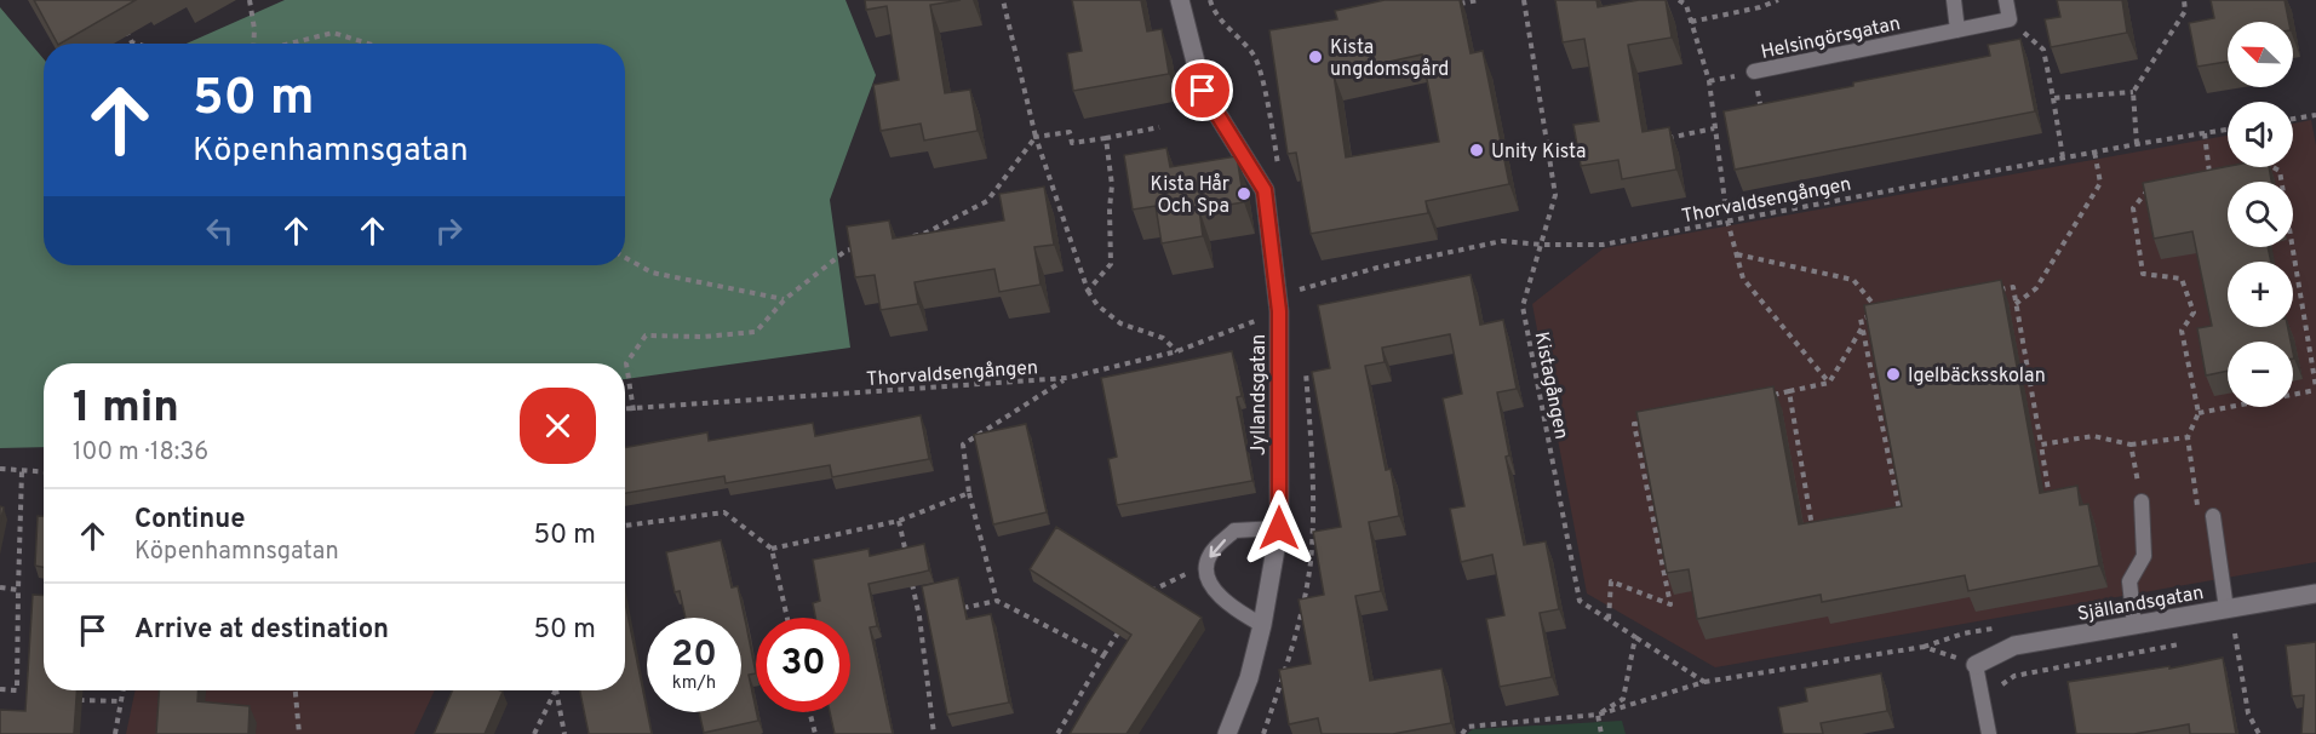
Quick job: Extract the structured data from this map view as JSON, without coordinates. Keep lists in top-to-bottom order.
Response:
{
  "streets": {
    "street": ["Jyllandsgatan", "Själlandsgatan"],
    "lane": ["Helsingörsgatan"],
    "path": ["Thorvaldsengången", "Kistagången"]
  },
  "crossings": [
    ["Thorvaldsengången", "Kistagången"],
    ["Thorvaldsengången", "Jyllandsgatan"]
  ],
  "places": [
    "Kista ungdomsgård",
    "Unity Kista",
    "Kista Hår Och Spa",
    "Igelbäcksskolan"
  ],
  "north": "top left",
  "page": {
    "map_buttons": ["+", "−"],
    "turn": ["50 m", "Köpenhamnsgatan"],
    "heading": ["1 min", "100 m · 18:36"],
    "list": [
      {
        "name": "Continue",
        "note": "Köpenhamnsgatan",
        "value": "50 m"
      },
      {
        "name": "Arrive at destination",
        "value": "50 m"
      }
    ],
    "speed": "20 km/h",
    "limit": "30"
  }
}
